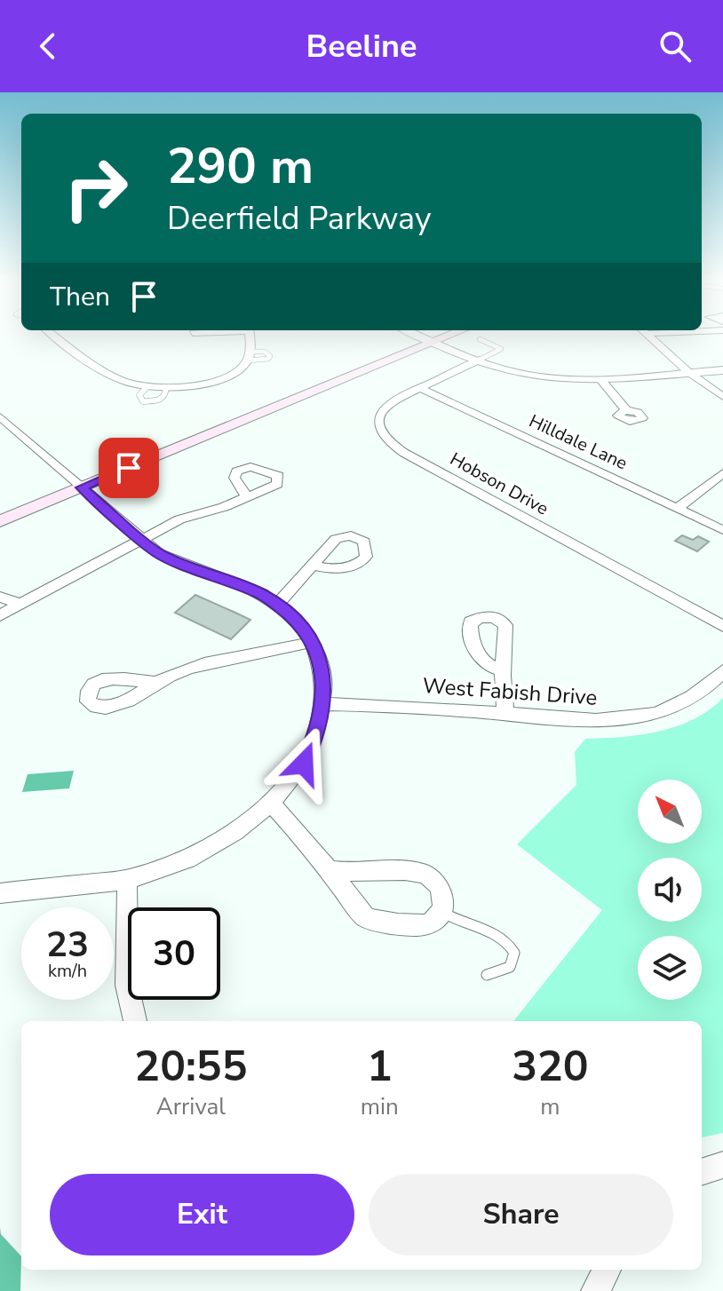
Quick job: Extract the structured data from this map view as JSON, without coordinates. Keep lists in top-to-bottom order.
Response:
{
  "streets": {
    "street": ["Hilldale Lane", "Hobson Drive", "West Fabish Drive"]
  },
  "crossings": [
    ["Hilldale Lane", "Hobson Drive"]
  ],
  "north": "top left",
  "page": {
    "header": "Beeline",
    "turn": ["290 m", "Deerfield Parkway"],
    "then": "Then",
    "speed": "23 km/h",
    "limit": "30",
    "eta": [
      "20:55",
      "Arrival",
      "1",
      "min",
      "320",
      "m"
    ],
    "buttons": ["Exit", "Share"]
  }
}
